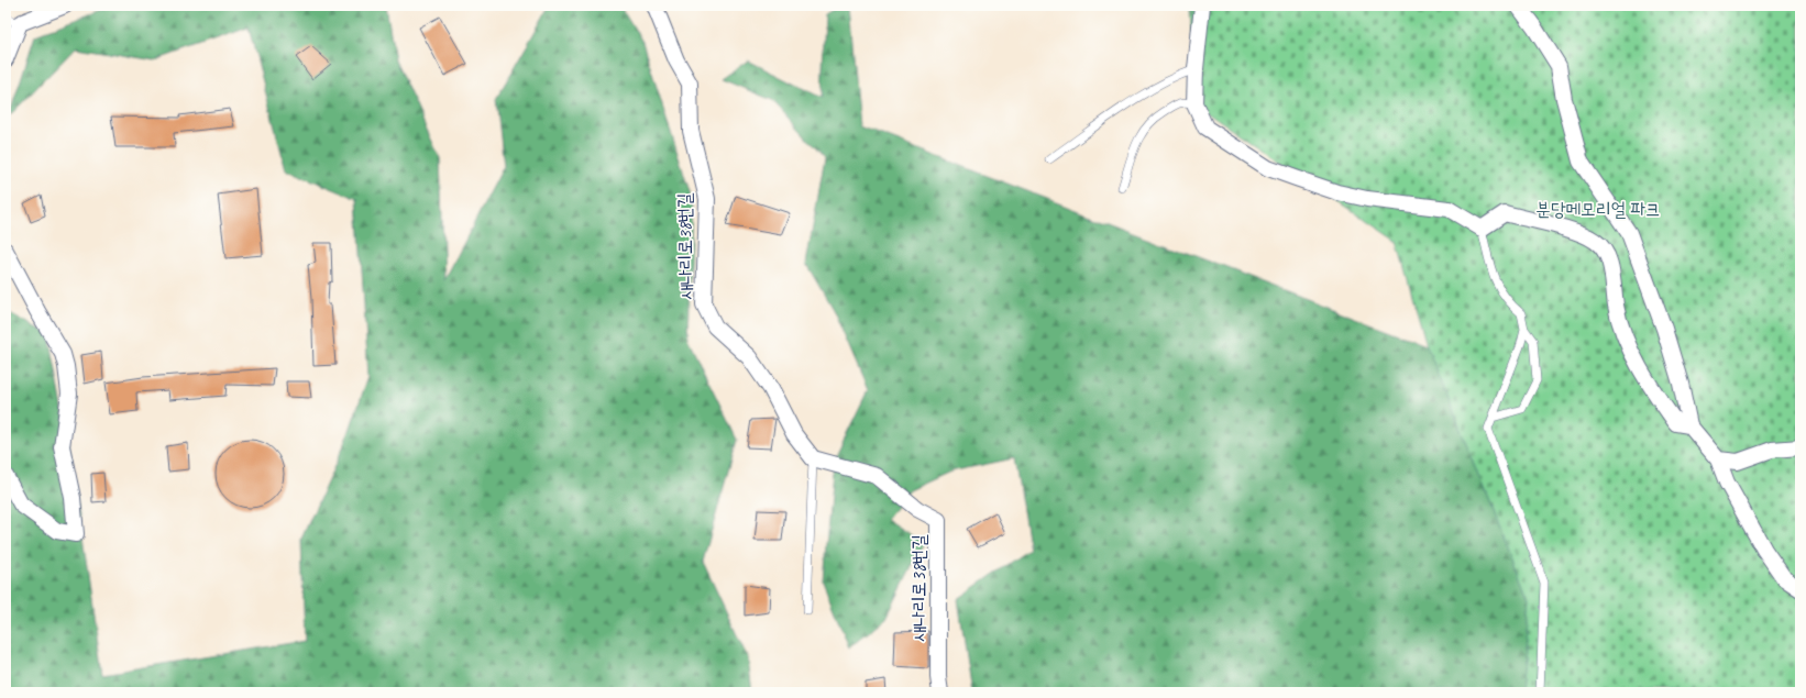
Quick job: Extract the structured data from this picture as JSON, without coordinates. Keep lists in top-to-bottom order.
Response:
{
  "streets": {
    "street": ["새나리로38번길"]
  },
  "parks": ["분당메모리얼 파크"]
}
